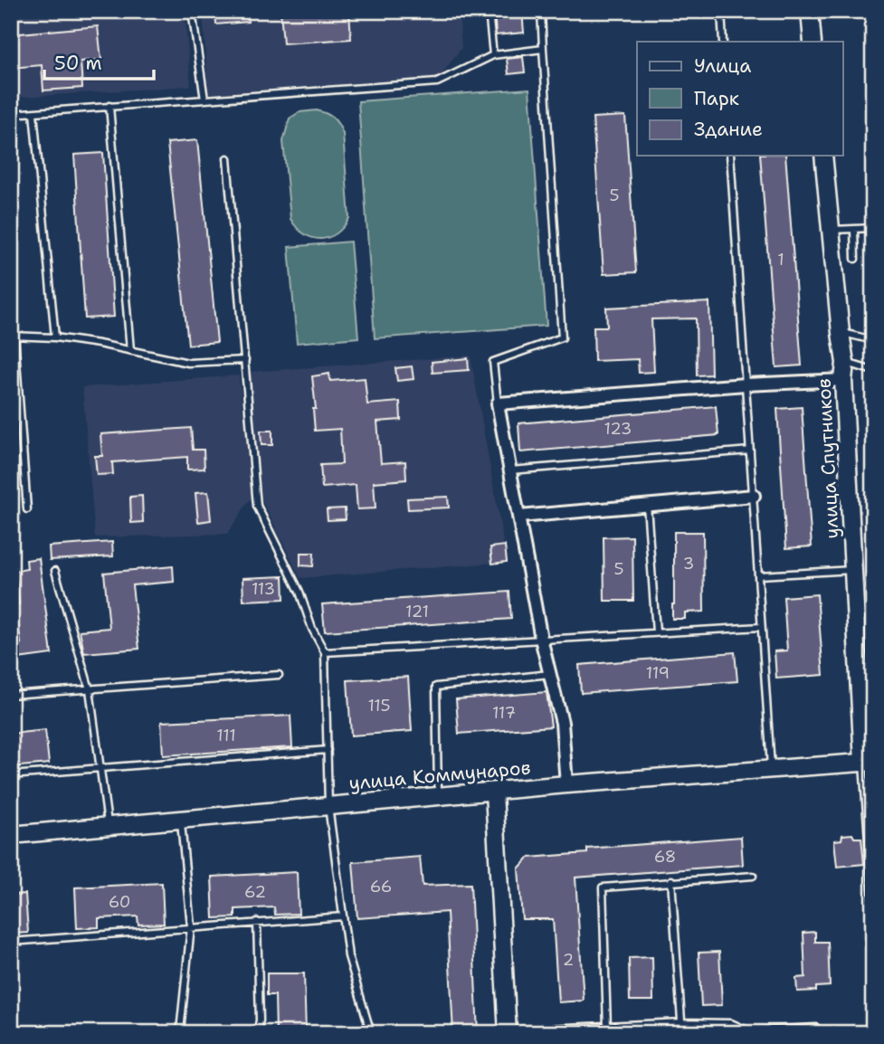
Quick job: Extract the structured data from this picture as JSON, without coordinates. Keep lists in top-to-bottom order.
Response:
{
  "streets": {
    "street": ["улица Спутников", "улица Коммунаров"]
  },
  "crossings": [
    ["улица Спутников", "улица Коммунаров"]
  ],
  "house_numbers": [
    "5",
    "1",
    "123",
    "3",
    "5",
    "113",
    "121",
    "119",
    "115",
    "117",
    "111",
    "68",
    "66",
    "62",
    "60",
    "2"
  ],
  "legend": ["Улица", "Парк", "Здание"],
  "scale_bar": "50 m"
}
